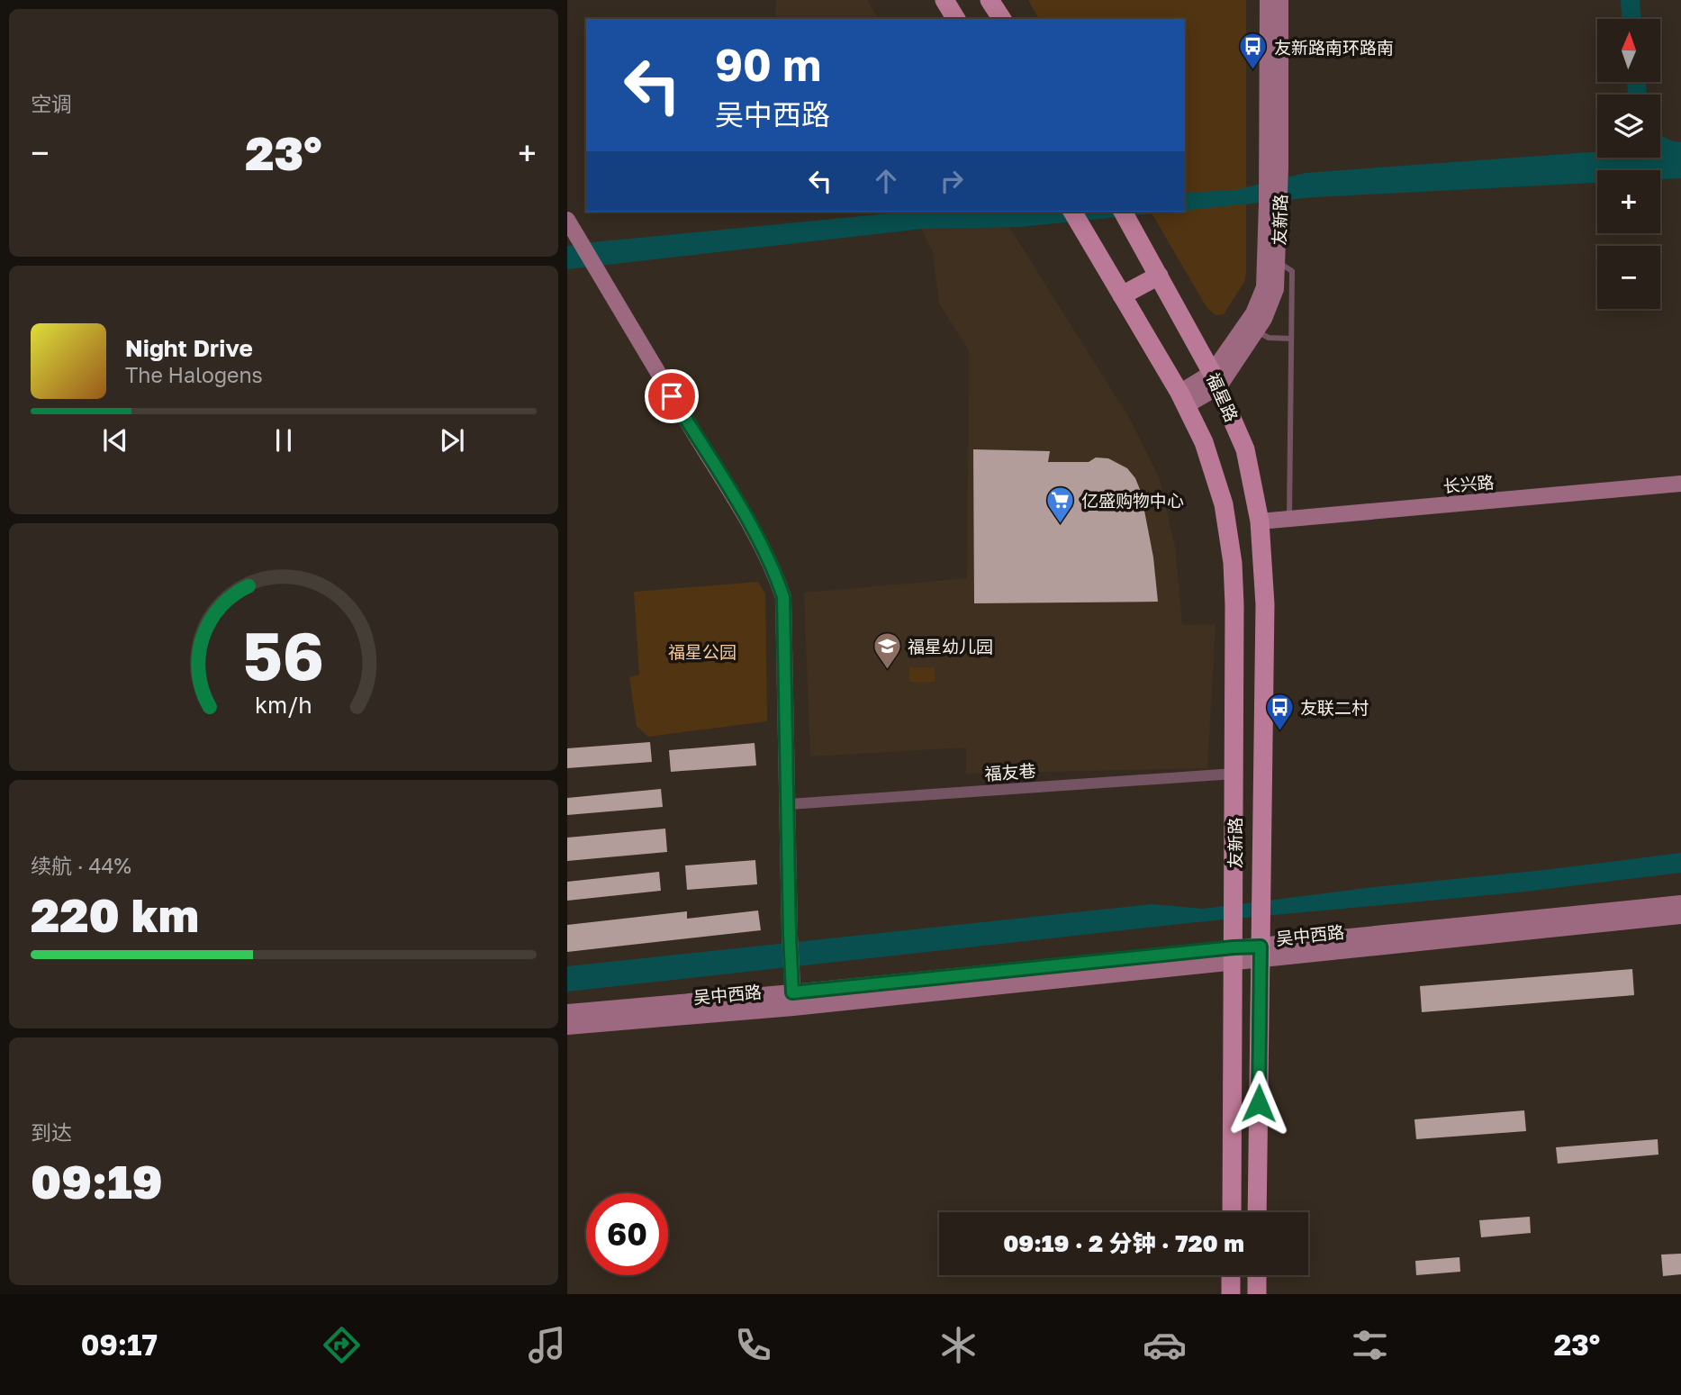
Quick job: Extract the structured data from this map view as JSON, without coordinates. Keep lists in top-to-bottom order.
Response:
{
  "streets": {
    "main road": [
      "友新路",
      "福星路",
      "长兴路",
      "吴中西路"
    ],
    "street": ["福友巷"]
  },
  "crossings": [
    ["友新路", "福星路"],
    ["友新路", "福友巷"],
    ["友新路", "吴中西路"],
    ["福星路", "长兴路"]
  ],
  "parks": ["福星公园"],
  "places": {
    "bus stop": ["友新路南环路南", "友联二村"],
    "supermarket": ["亿盛购物中心"],
    "school or university": ["福星幼儿园"]
  },
  "north": "top",
  "page": {
    "tile": [
      "空调",
      ["续航 · 44%", "220 km"],
      ["到达", "09:19"]
    ],
    "map_buttons": ["+", "−"],
    "turn": ["90 m", "吴中西路"],
    "heat": ["−", "23°", "+"],
    "song": ["Night Drive", "The Halogens"],
    "limit": "60",
    "trip": "09:19 · 2 分钟 · 720 m",
    "tabs": ["09:17", "23°"],
    "gauge": ["56", "km/h"]
  }
}
